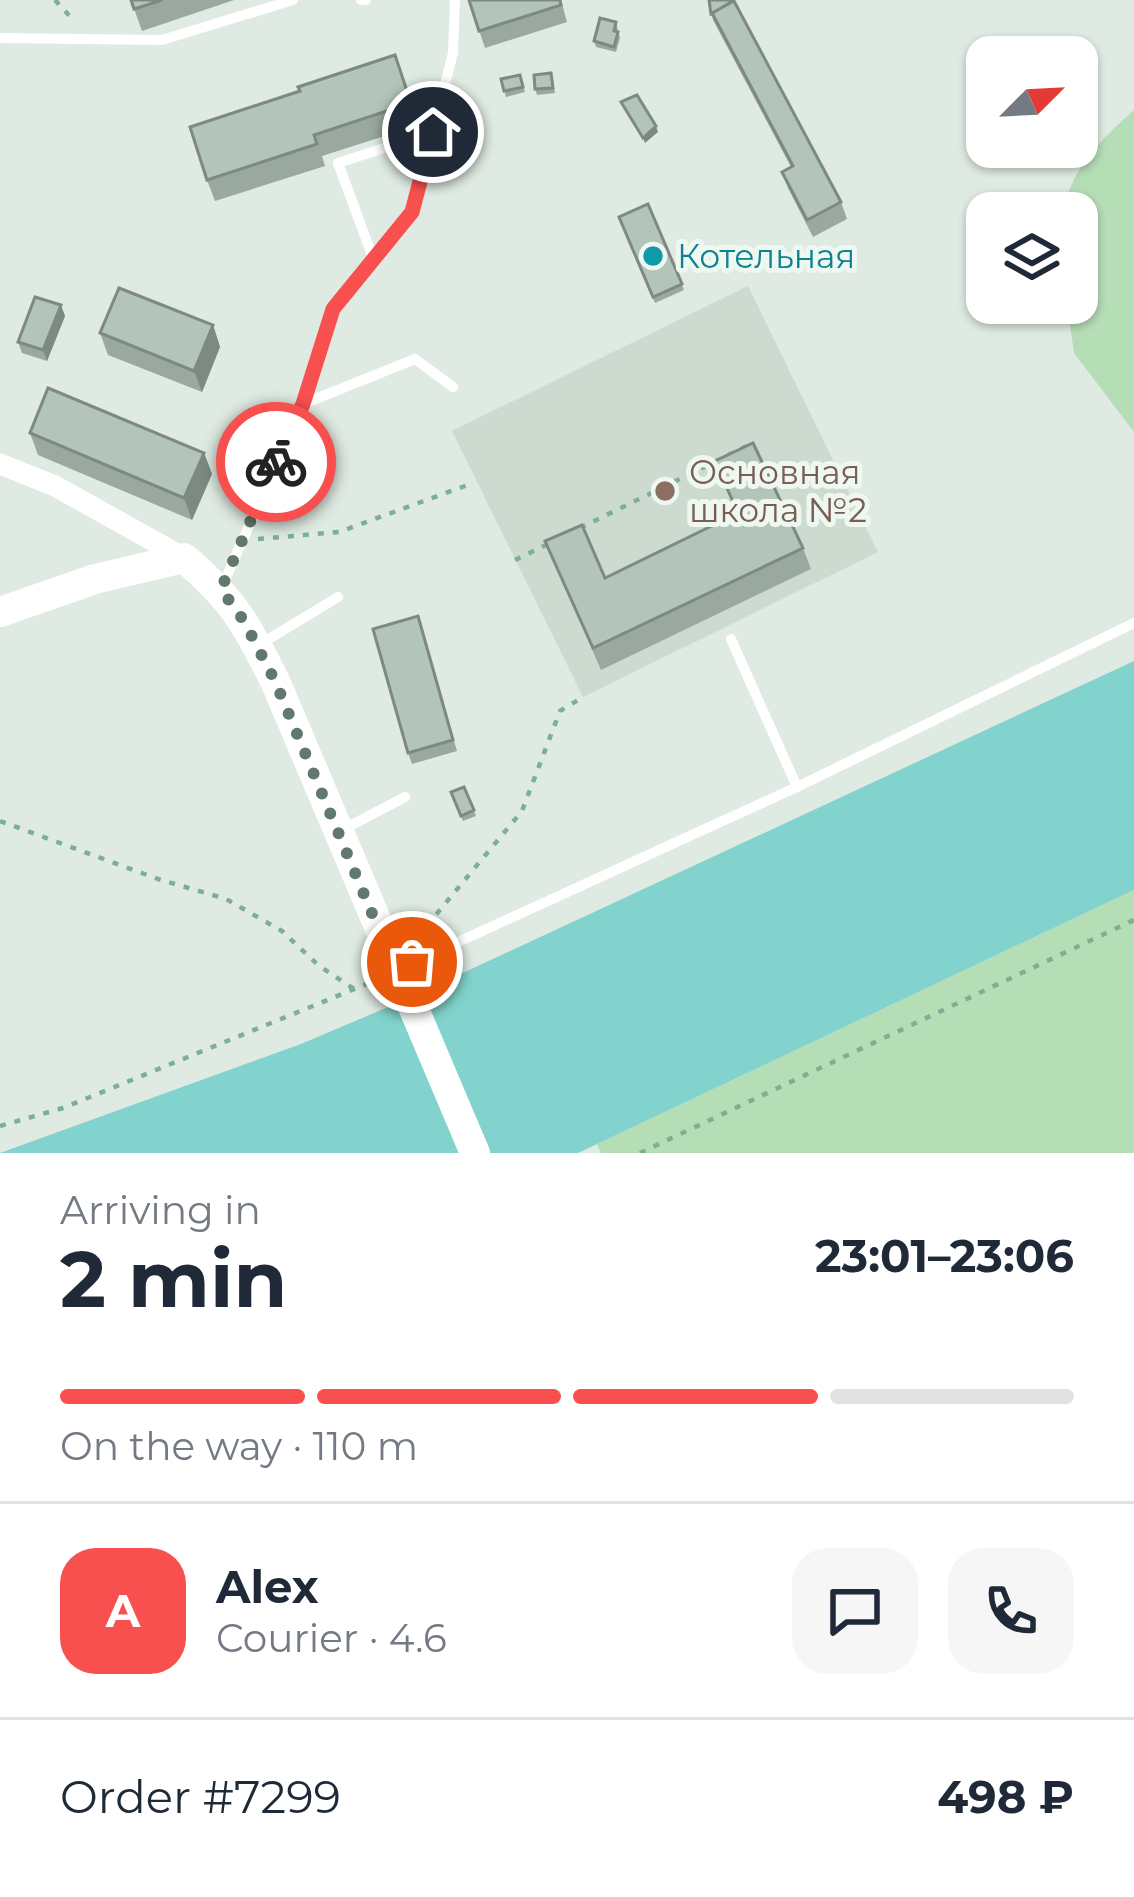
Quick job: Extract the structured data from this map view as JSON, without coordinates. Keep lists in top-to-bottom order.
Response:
{
  "places": ["Котельная", "Основная школа №2"],
  "north": "top right",
  "page": {
    "heading": ["2 min", "Arriving in", "23:01–23:06"],
    "panel": [
      "Alex",
      "Courier · 4.6",
      "Order #7299",
      "498 ₽"
    ],
    "bar": "On the way · 110 m",
    "round": "A"
  }
}
